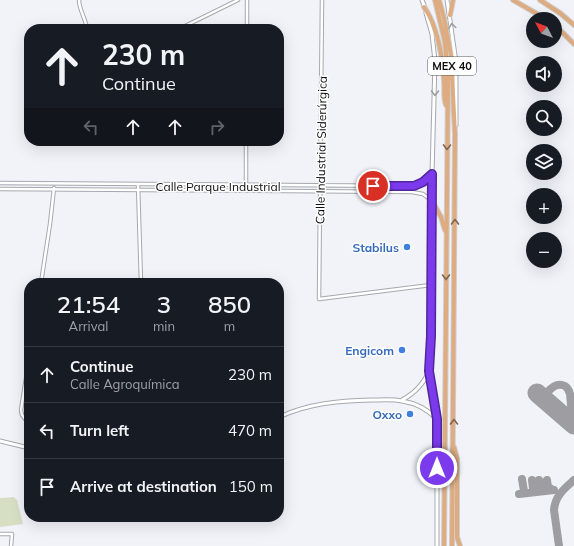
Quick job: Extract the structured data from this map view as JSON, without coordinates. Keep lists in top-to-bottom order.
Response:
{
  "streets": {
    "highway": ["MEX 40"],
    "street": ["Calle Industrial Siderúrgica", "Calle Parque Industrial"]
  },
  "crossings": [
    ["Calle Industrial Siderúrgica", "Calle Parque Industrial"]
  ],
  "places": ["Stabilus", "Engicom", "Oxxo"],
  "north": "top left",
  "page": {
    "map_buttons": ["+", "−"],
    "turn": ["230 m", "Continue"],
    "eta": [
      "21:54",
      "Arrival",
      "3",
      "min",
      "850",
      "m"
    ],
    "list": [
      {
        "name": "Continue",
        "note": "Calle Agroquímica",
        "value": "230 m"
      },
      {
        "name": "Turn left",
        "value": "470 m"
      },
      {
        "name": "Arrive at destination",
        "value": "150 m"
      }
    ]
  }
}
